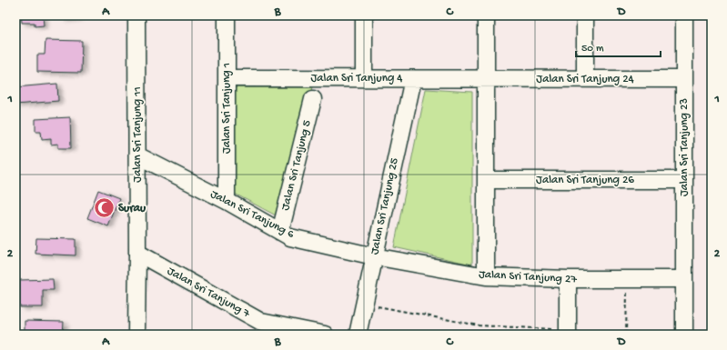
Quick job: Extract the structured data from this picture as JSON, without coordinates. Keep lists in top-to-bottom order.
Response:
{
  "streets": {
    "street": [
      "Jalan Sri Tanjung 4",
      "Jalan Sri Tanjung 24",
      "Jalan Sri Tanjung 1",
      "Jalan Sri Tanjung 11",
      "Jalan Sri Tanjung 23",
      "Jalan Sri Tanjung 5",
      "Jalan Sri Tanjung 26",
      "Jalan Sri Tanjung 25",
      "Jalan Sri Tanjung 6",
      "Jalan Sri Tanjung 27",
      "Jalan Sri Tanjung 7"
    ]
  },
  "crossings": [
    ["Jalan Sri Tanjung 4", "Jalan Sri Tanjung 24"],
    ["Jalan Sri Tanjung 4", "Jalan Sri Tanjung 1"],
    ["Jalan Sri Tanjung 4", "Jalan Sri Tanjung 25"],
    ["Jalan Sri Tanjung 24", "Jalan Sri Tanjung 23"],
    ["Jalan Sri Tanjung 1", "Jalan Sri Tanjung 6"],
    ["Jalan Sri Tanjung 11", "Jalan Sri Tanjung 6"],
    ["Jalan Sri Tanjung 11", "Jalan Sri Tanjung 7"],
    ["Jalan Sri Tanjung 23", "Jalan Sri Tanjung 26"],
    ["Jalan Sri Tanjung 23", "Jalan Sri Tanjung 27"],
    ["Jalan Sri Tanjung 5", "Jalan Sri Tanjung 6"],
    ["Jalan Sri Tanjung 25", "Jalan Sri Tanjung 6"],
    ["Jalan Sri Tanjung 25", "Jalan Sri Tanjung 27"],
    ["Jalan Sri Tanjung 6", "Jalan Sri Tanjung 27"]
  ],
  "places": {
    "mosque": ["Surau"]
  },
  "scale_bar": "50 m",
  "grid": {
    "columns": [
      "A",
      "B",
      "C",
      "D"
    ],
    "rows": ["1", "2"]
  }
}
